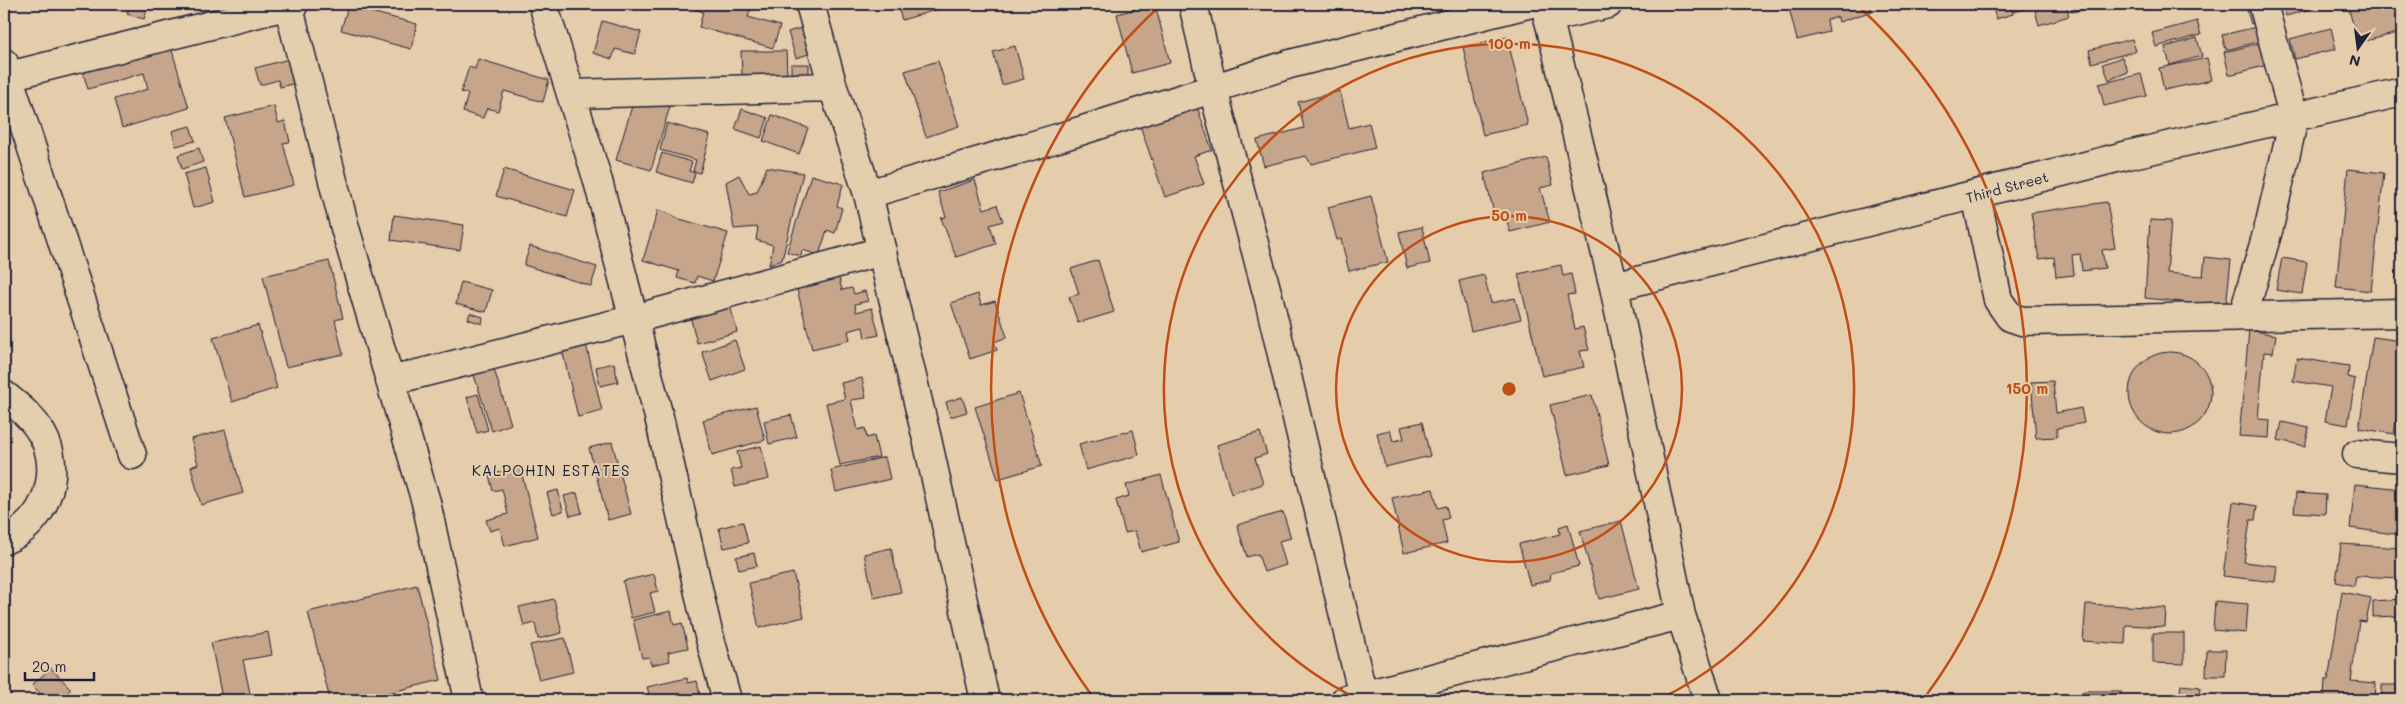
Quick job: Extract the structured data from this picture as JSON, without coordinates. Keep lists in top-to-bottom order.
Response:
{
  "streets": {
    "street": ["Third Street"]
  },
  "districts": ["KALPOHIN ESTATES"],
  "scale_bar": "20 m",
  "north": "bottom",
  "rings": ["100 m", "50 m", "150 m"]
}
